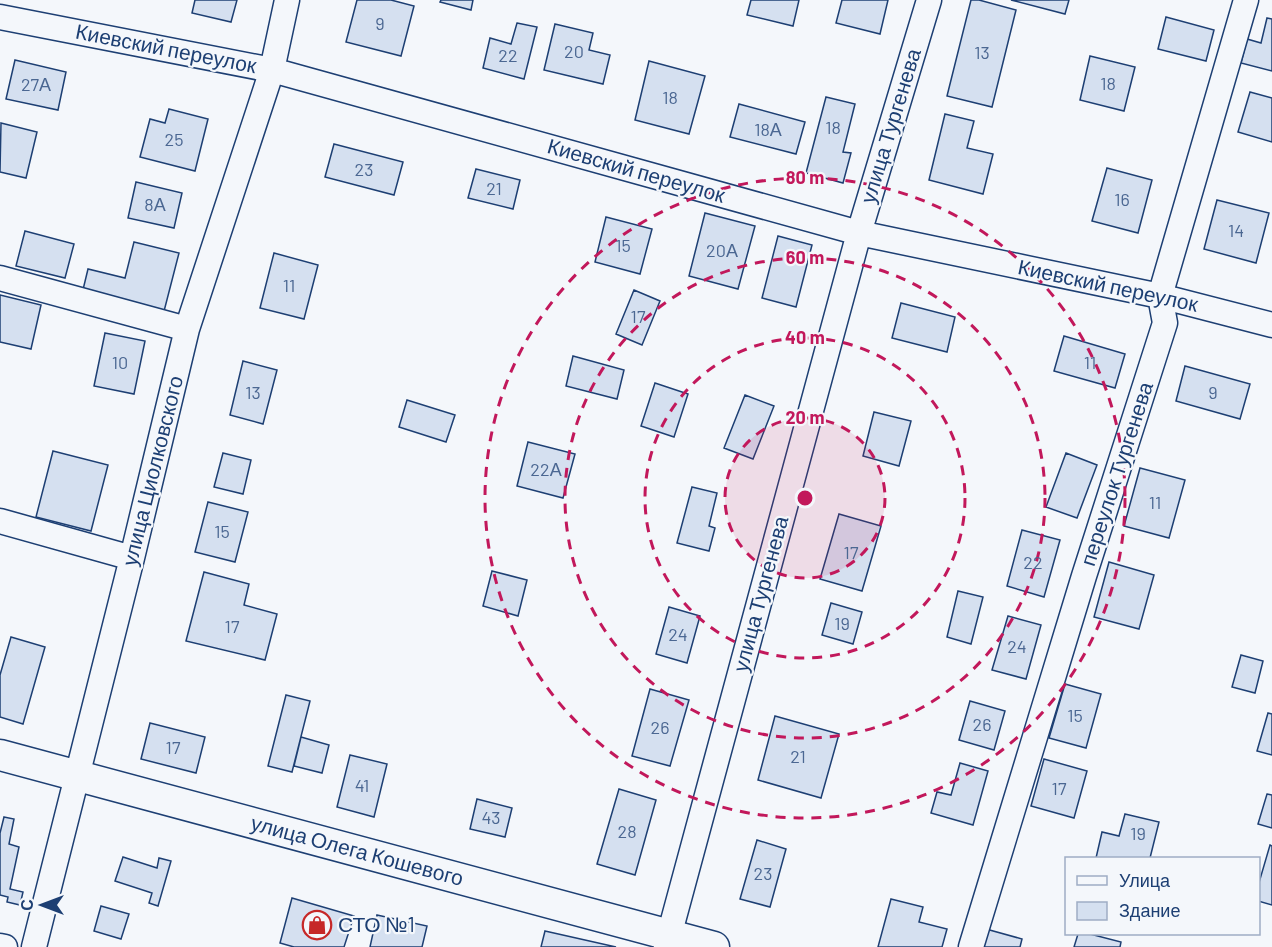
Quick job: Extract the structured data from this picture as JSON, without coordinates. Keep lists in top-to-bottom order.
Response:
{
  "streets": {
    "street": [
      "Киевский переулок",
      "улица Тургенева",
      "улица Циолковского",
      "переулок Тургенева",
      "улица Олега Кошевого"
    ]
  },
  "crossings": [
    ["Киевский переулок", "улица Тургенева"],
    ["Киевский переулок", "улица Циолковского"],
    ["Киевский переулок", "переулок Тургенева"],
    ["улица Тургенева", "улица Олега Кошевого"],
    ["улица Циолковского", "улица Олега Кошевого"]
  ],
  "places": {
    "shop": ["СТО №1"]
  },
  "house_numbers": [
    "9",
    "20",
    "13",
    "22",
    "18",
    "27А",
    "18",
    "18",
    "18А",
    "25",
    "23",
    "21",
    "16",
    "8А",
    "14",
    "15",
    "20А",
    "11",
    "17",
    "10",
    "11",
    "13",
    "9",
    "22А",
    "11",
    "15",
    "17",
    "22",
    "19",
    "17",
    "24",
    "24",
    "15",
    "26",
    "26",
    "17",
    "21",
    "41",
    "17",
    "43",
    "28",
    "19",
    "23"
  ],
  "legend": ["Улица", "Здание"],
  "north": "left",
  "rings": [
    "80 m",
    "60 m",
    "40 m",
    "20 m"
  ]
}
